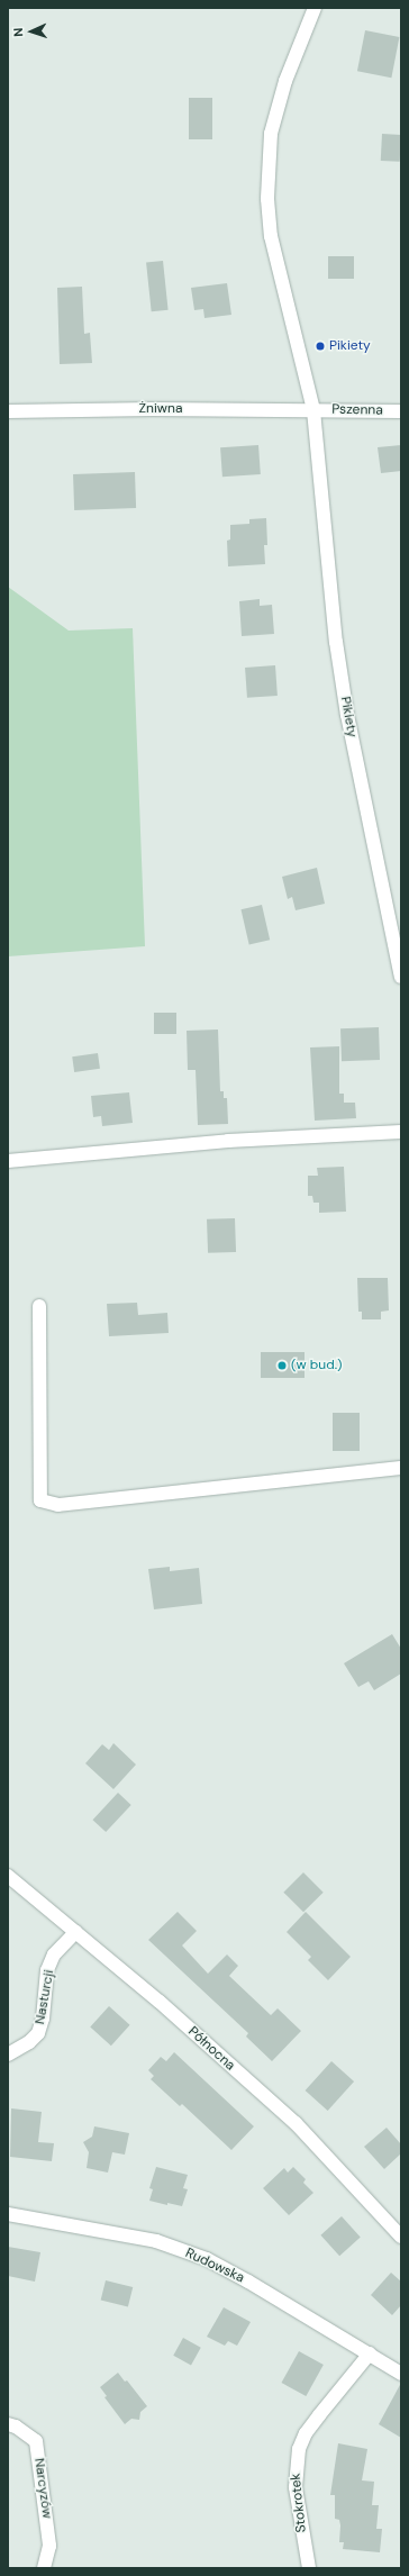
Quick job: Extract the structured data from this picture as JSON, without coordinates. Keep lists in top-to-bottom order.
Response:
{
  "streets": {
    "street": [
      "Żniwna",
      "Pszenna",
      "Pikiety",
      "Nasturcji",
      "Północna",
      "Rudowska",
      "Narcyzów",
      "Stokrotek"
    ]
  },
  "crossings": [
    ["Żniwna", "Pszenna"],
    ["Żniwna", "Pikiety"],
    ["Pszenna", "Pikiety"],
    ["Nasturcji", "Północna"],
    ["Rudowska", "Stokrotek"]
  ],
  "places": ["Pikiety", "(w bud.)"],
  "north": "left"
}
